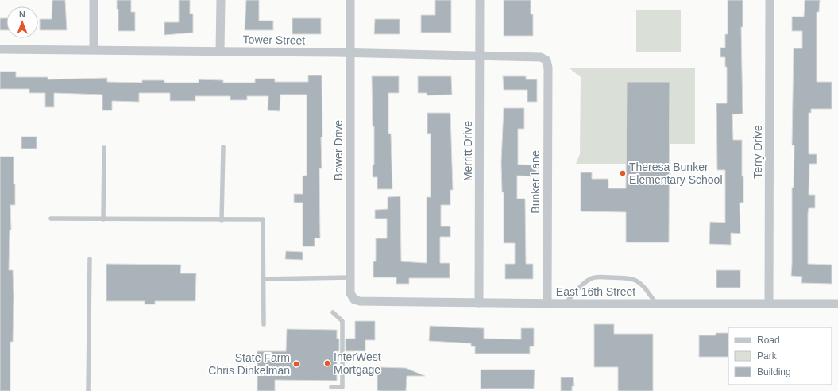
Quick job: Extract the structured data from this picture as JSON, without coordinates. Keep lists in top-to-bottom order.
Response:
{
  "streets": {
    "street": [
      "Tower Street",
      "Bower Drive",
      "Merritt Drive",
      "Terry Drive",
      "Bunker Lane",
      "East 16th Street"
    ]
  },
  "crossings": [
    ["Tower Street", "Bower Drive"],
    ["Tower Street", "Merritt Drive"],
    ["Tower Street", "Bunker Lane"],
    ["Bower Drive", "East 16th Street"],
    ["Merritt Drive", "East 16th Street"],
    ["Terry Drive", "East 16th Street"],
    ["Bunker Lane", "East 16th Street"]
  ],
  "places": ["Theresa Bunker Elementary School", "InterWest Mortgage", "State Farm Chris Dinkelman"],
  "legend": ["Road", "Park", "Building"],
  "north": "top"
}
